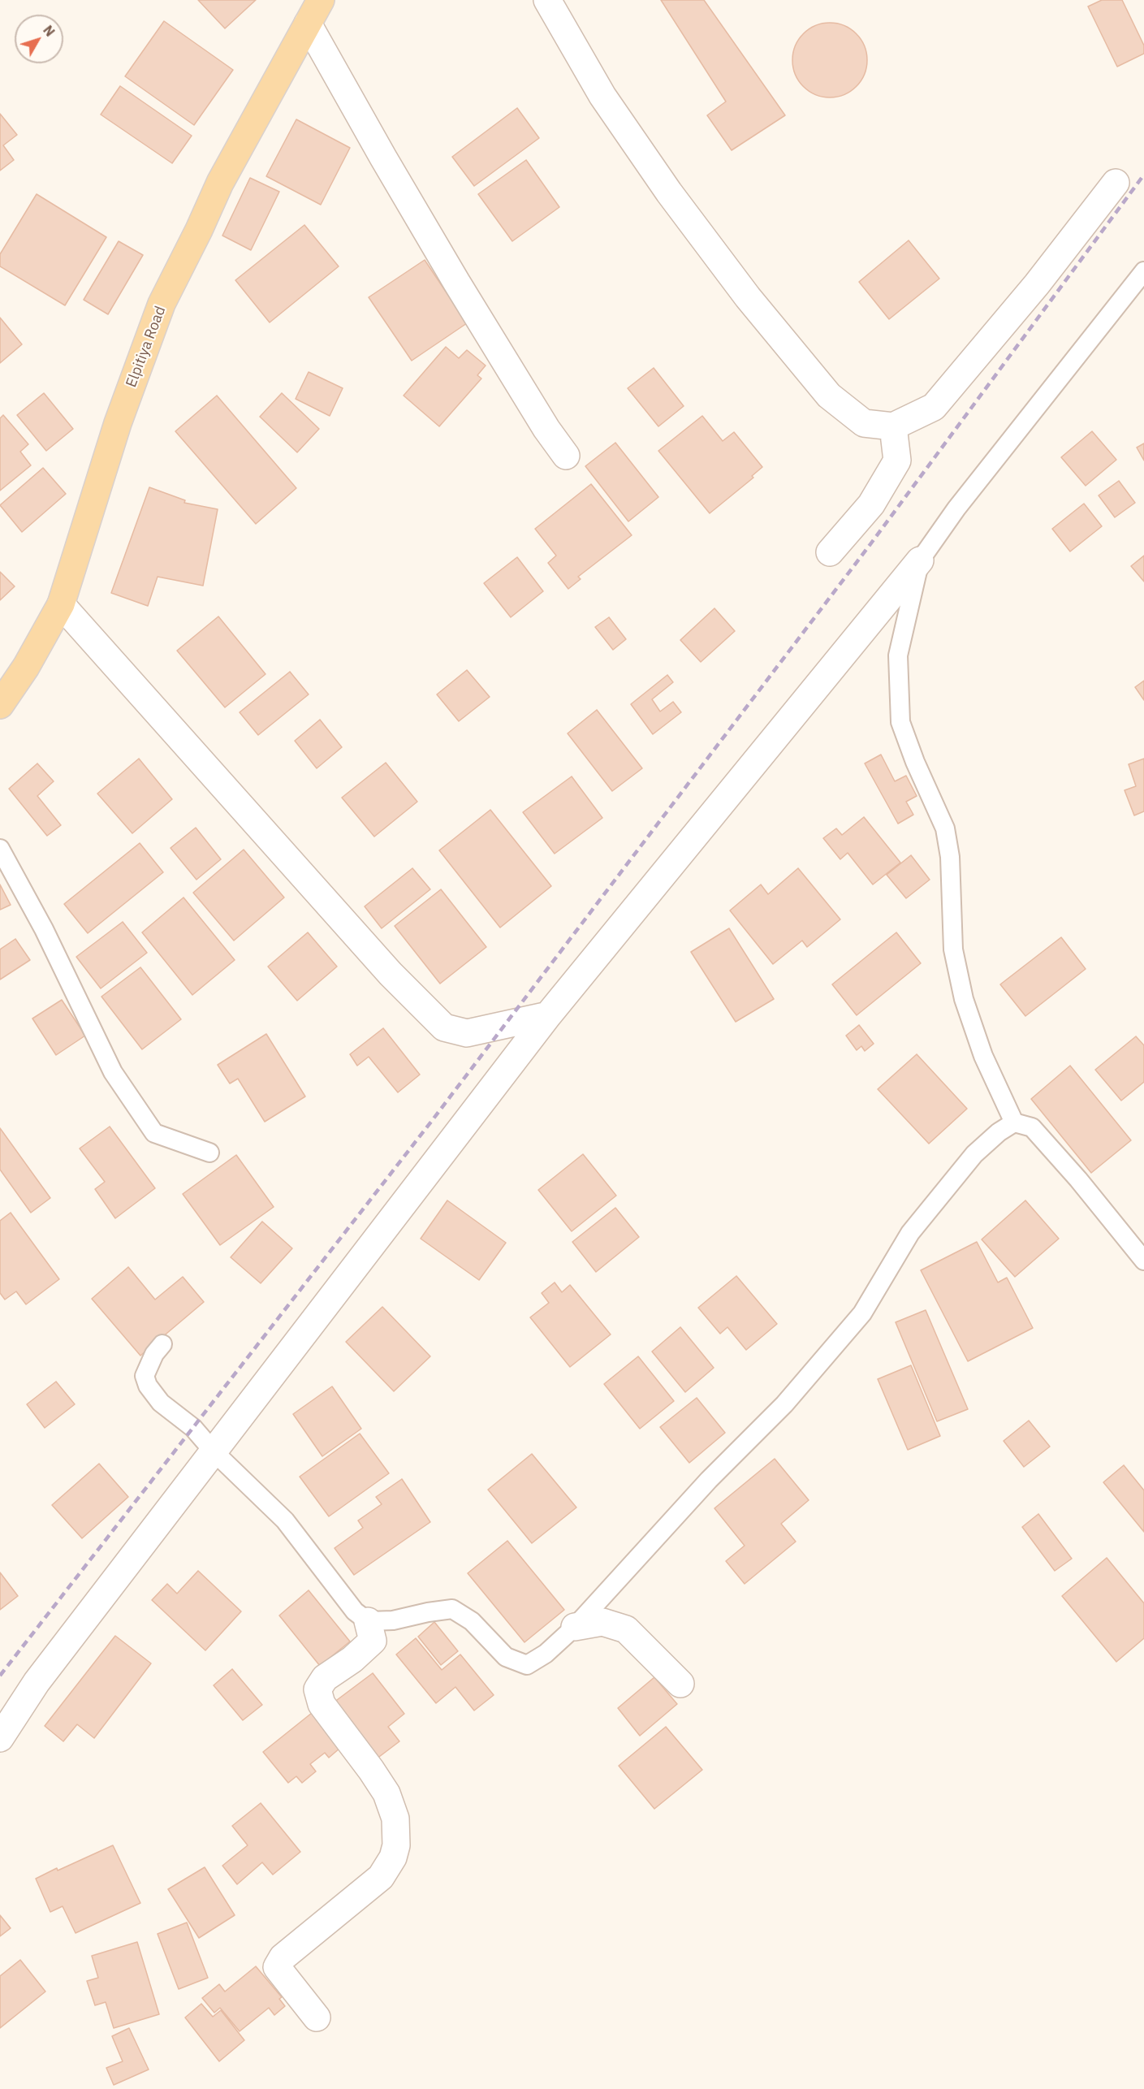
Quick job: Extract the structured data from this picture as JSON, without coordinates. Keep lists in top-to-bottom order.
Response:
{
  "streets": {
    "main road": ["Elpitiya Road"]
  },
  "north": "top right"
}
